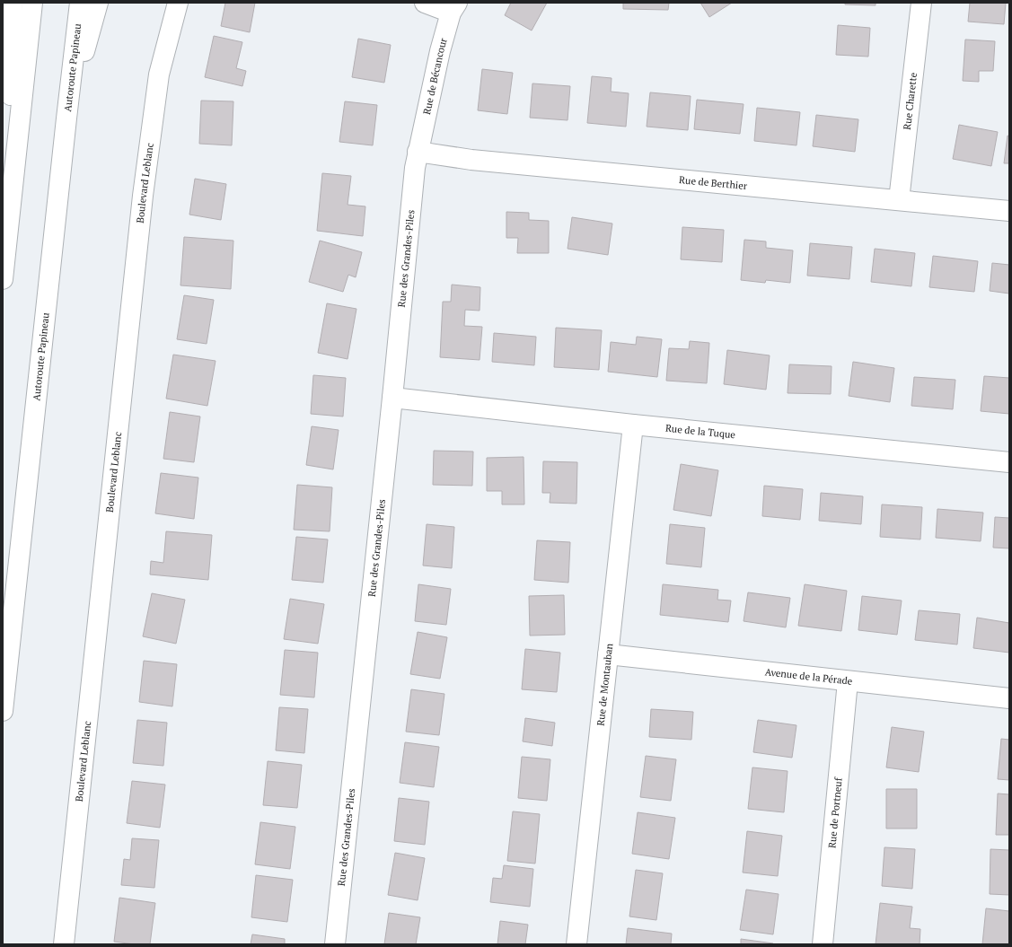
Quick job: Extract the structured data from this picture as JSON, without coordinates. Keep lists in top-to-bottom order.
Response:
{
  "streets": {
    "main road": [
      "Autoroute Papineau",
      "Rue de Bécancour",
      "Rue Charette",
      "Rue de Berthier",
      "Boulevard Leblanc",
      "Rue des Grandes-Piles",
      "Rue de la Tuque",
      "Avenue de la Pérade",
      "Rue de Montauban",
      "Rue de Portneuf"
    ]
  },
  "crossings": [
    ["Rue de Bécancour", "Rue de Berthier"],
    ["Rue de Bécancour", "Rue des Grandes-Piles"],
    ["Rue Charette", "Rue de Berthier"],
    ["Rue de Berthier", "Rue des Grandes-Piles"],
    ["Rue des Grandes-Piles", "Rue de la Tuque"],
    ["Rue de la Tuque", "Rue de Montauban"],
    ["Avenue de la Pérade", "Rue de Montauban"],
    ["Avenue de la Pérade", "Rue de Portneuf"]
  ]
}
